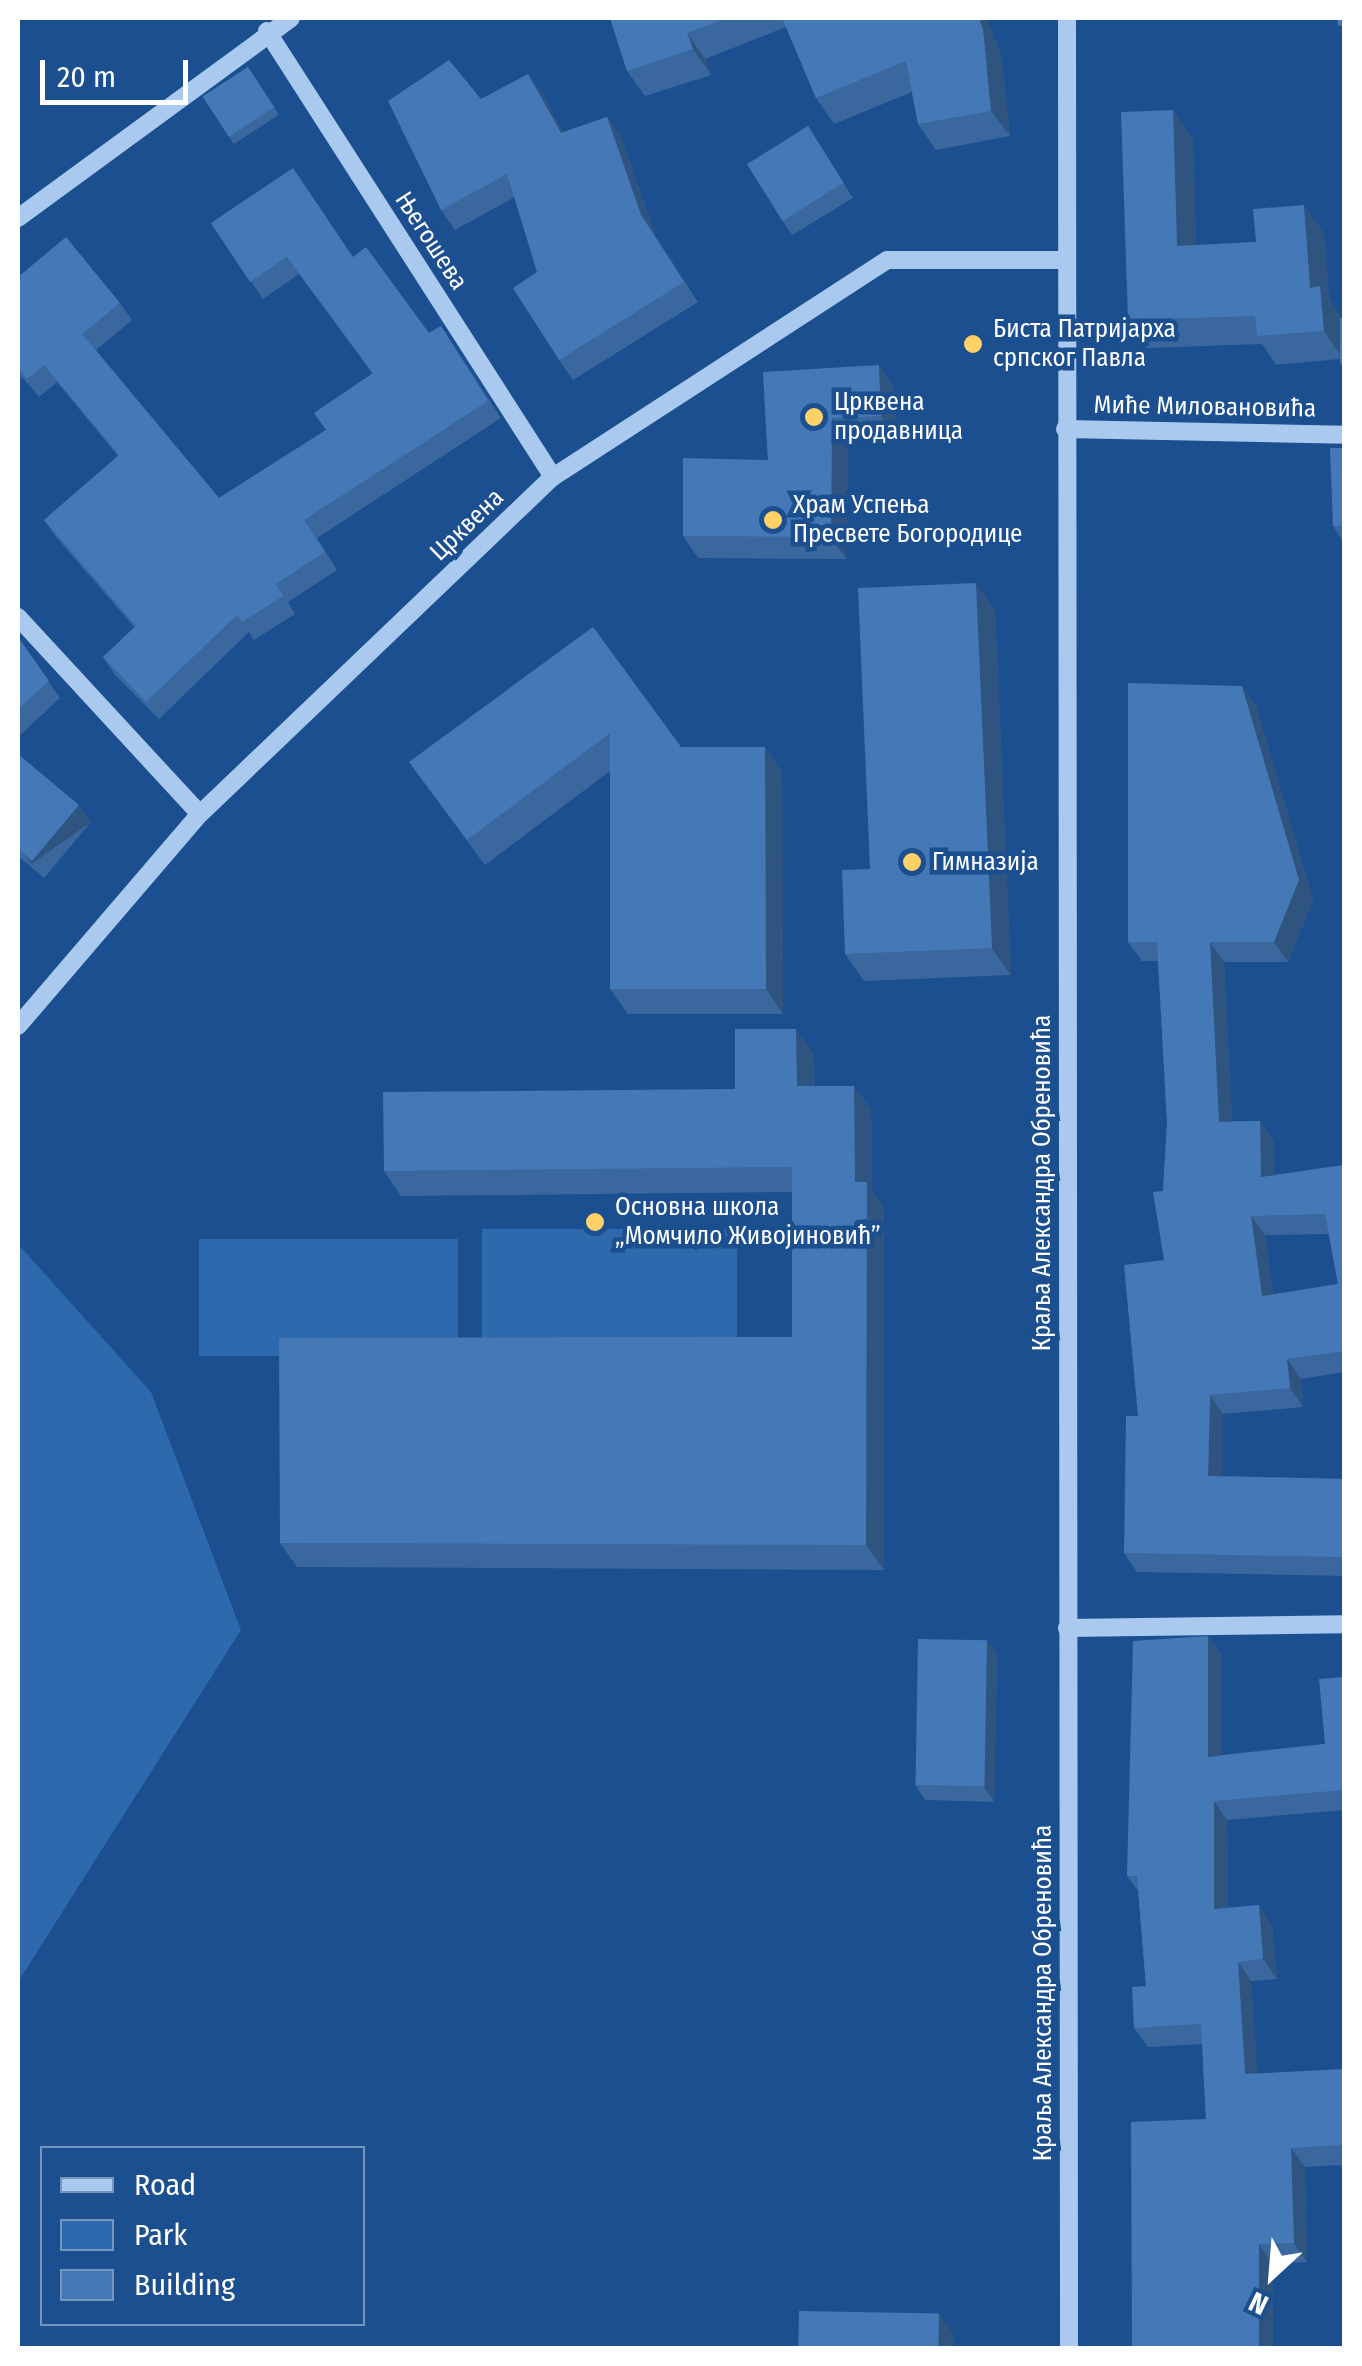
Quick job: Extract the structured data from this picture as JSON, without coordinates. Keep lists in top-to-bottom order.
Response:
{
  "streets": {
    "street": [
      "Његошева",
      "Миће Миловановића",
      "Црквена",
      "Краља Александра Обреновића"
    ]
  },
  "crossings": [
    ["Његошева", "Црквена"],
    ["Миће Миловановића", "Краља Александра Обреновића"],
    ["Црквена", "Краља Александра Обреновића"]
  ],
  "places": [
    "Биста Патријарха српског Павла",
    "Црквена продавница",
    "Храм Успења Пресвете Богородице",
    "Гимназија",
    "Основна школа „Момчило Живојиновић”"
  ],
  "legend": ["Road", "Park", "Building"],
  "scale_bar": "20 m",
  "north": "bottom left"
}
